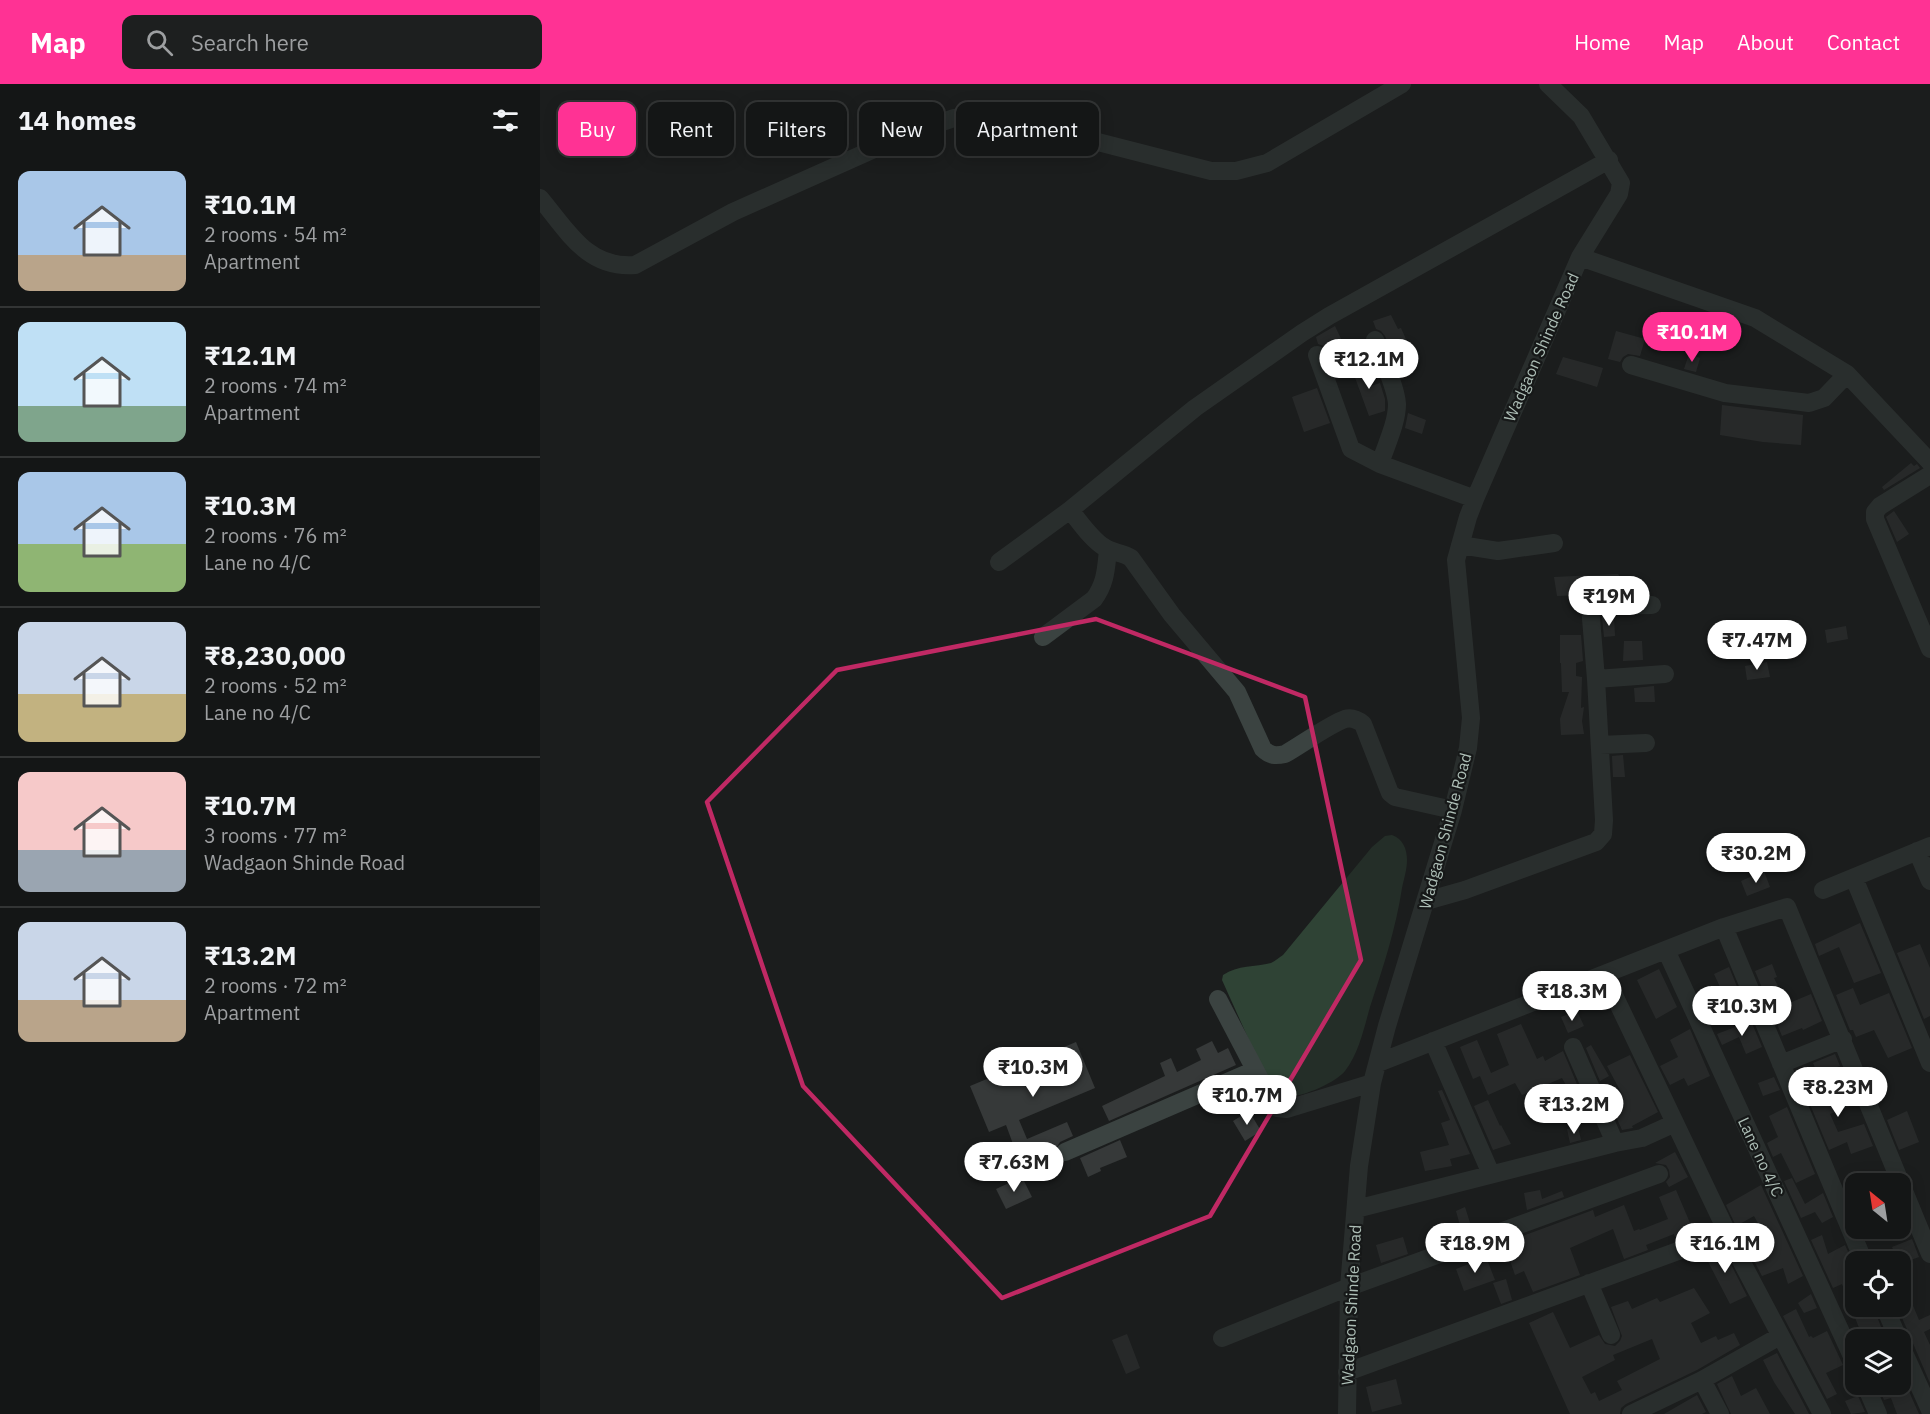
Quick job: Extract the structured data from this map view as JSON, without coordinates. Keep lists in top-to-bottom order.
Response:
{
  "streets": {
    "street": ["Wadgaon Shinde Road", "Lane no 4/C"]
  },
  "north": "top left",
  "page": {
    "header": "Map",
    "search": "Search here",
    "nav": [
      "Home",
      "Map",
      "About",
      "Contact"
    ],
    "heading": "14 homes",
    "chip": [
      "Buy",
      "Rent",
      "Filters",
      "New",
      "Apartment"
    ],
    "list": [
      {
        "name": "₹10.1M",
        "note": "2 rooms · 54 m² · Apartment"
      },
      {
        "name": "₹12.1M",
        "note": "2 rooms · 74 m² · Apartment"
      },
      {
        "name": "₹10.3M",
        "note": "2 rooms · 76 m² · Lane no 4/C"
      },
      {
        "name": "₹8,230,000",
        "note": "2 rooms · 52 m² · Lane no 4/C"
      },
      {
        "name": "₹10.7M",
        "note": "3 rooms · 77 m² · Wadgaon Shinde Road"
      },
      {
        "name": "₹13.2M",
        "note": "2 rooms · 72 m² · Apartment"
      }
    ],
    "price": [
      "₹10.1M",
      "₹12.1M",
      "₹19M",
      "₹7.47M",
      "₹30.2M",
      "₹18.3M",
      "₹10.3M",
      "₹10.3M",
      "₹8.23M",
      "₹10.7M",
      "₹13.2M",
      "₹7.63M",
      "₹18.9M",
      "₹16.1M"
    ]
  }
}
